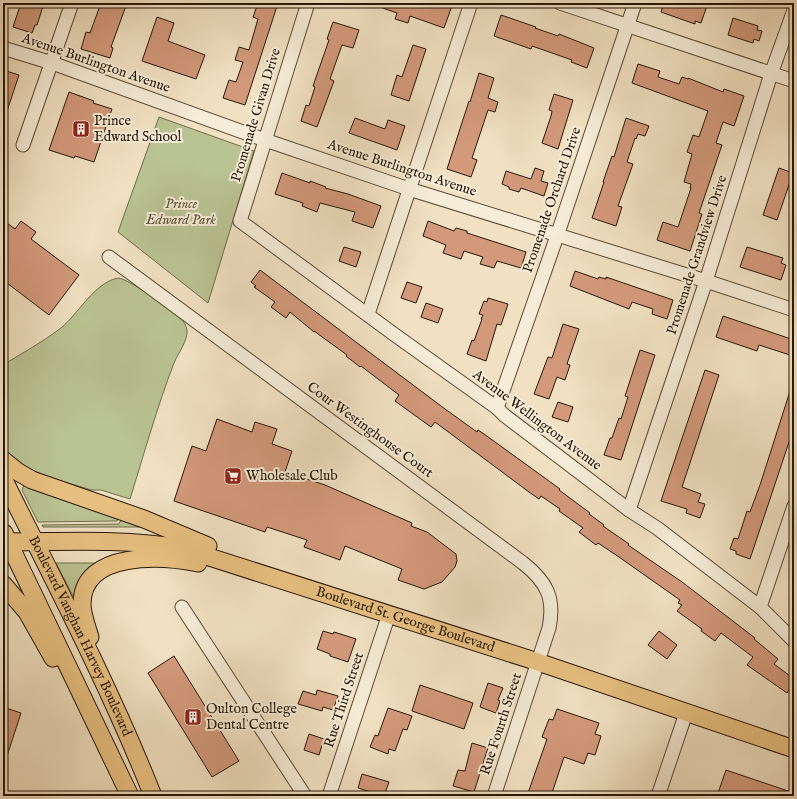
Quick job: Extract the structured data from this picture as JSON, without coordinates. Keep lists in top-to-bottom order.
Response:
{
  "streets": {
    "main road": ["Boulevard St. George Boulevard", "Boulevard Vaughan Harvey Boulevard"],
    "street": [
      "Avenue Burlington Avenue",
      "Promenade Givan Drive",
      "Promenade Orchard Drive",
      "Promenade Grandview Drive",
      "Avenue Wellington Avenue",
      "Cour Westinghouse Court",
      "Rue Third Street",
      "Rue Fourth Street"
    ]
  },
  "crossings": [
    ["Avenue Burlington Avenue", "Promenade Givan Drive"],
    ["Avenue Burlington Avenue", "Promenade Orchard Drive"],
    ["Avenue Burlington Avenue", "Promenade Grandview Drive"],
    ["Promenade Givan Drive", "Avenue Wellington Avenue"],
    ["Promenade Orchard Drive", "Avenue Wellington Avenue"],
    ["Promenade Grandview Drive", "Avenue Wellington Avenue"],
    ["Cour Westinghouse Court", "Boulevard St. George Boulevard"],
    ["Cour Westinghouse Court", "Rue Fourth Street"],
    ["Boulevard St. George Boulevard", "Boulevard Vaughan Harvey Boulevard"],
    ["Boulevard St. George Boulevard", "Rue Third Street"],
    ["Boulevard St. George Boulevard", "Rue Fourth Street"]
  ],
  "parks": ["Prince Edward Park"],
  "places": {
    "building": ["Prince Edward School", "Oulton College Dental Centre"],
    "supermarket": ["Wholesale Club"]
  }
}
